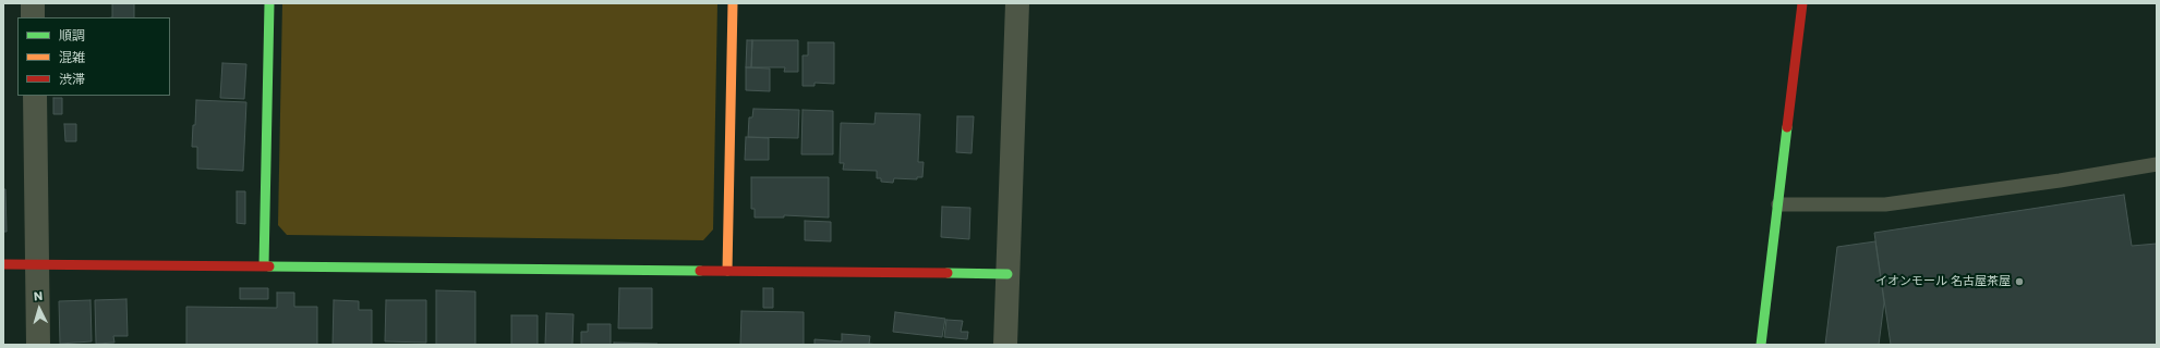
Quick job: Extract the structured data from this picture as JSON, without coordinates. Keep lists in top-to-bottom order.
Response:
{
  "places": ["イオンモール 名古屋茶屋"],
  "legend": ["順調", "混雑", "渋滞"],
  "north": "top"
}
